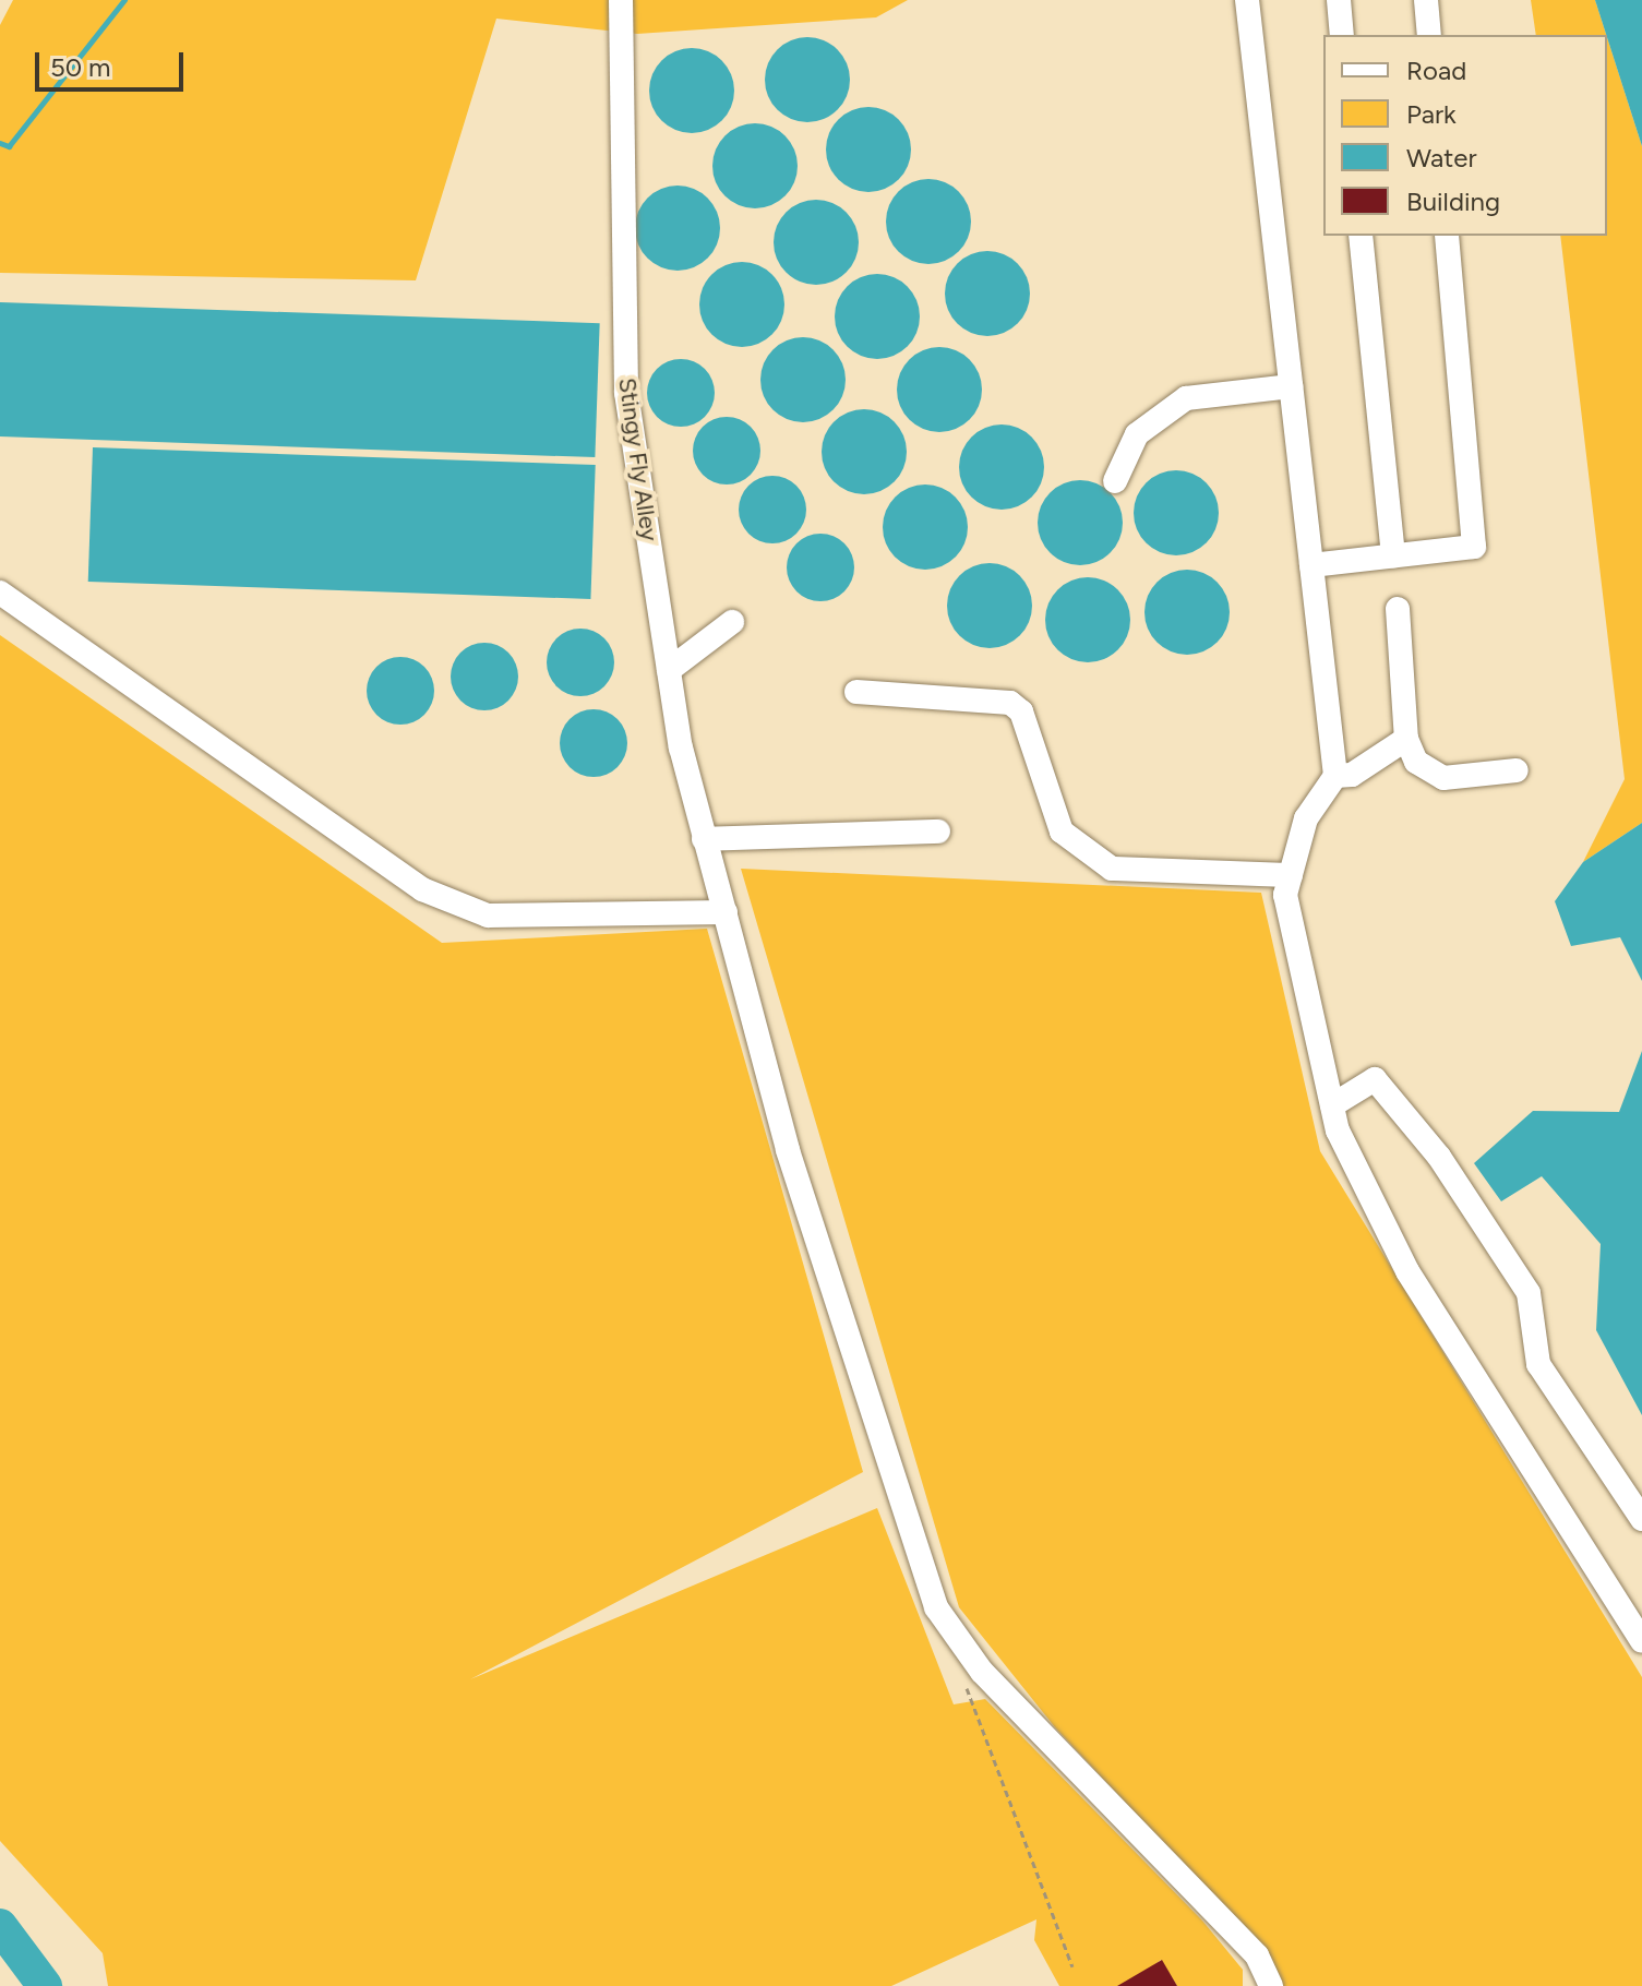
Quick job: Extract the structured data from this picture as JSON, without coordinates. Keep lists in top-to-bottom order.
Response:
{
  "streets": {
    "lane": ["Stingy Fly Alley"]
  },
  "legend": [
    "Road",
    "Park",
    "Water",
    "Building"
  ],
  "scale_bar": "50 m"
}
